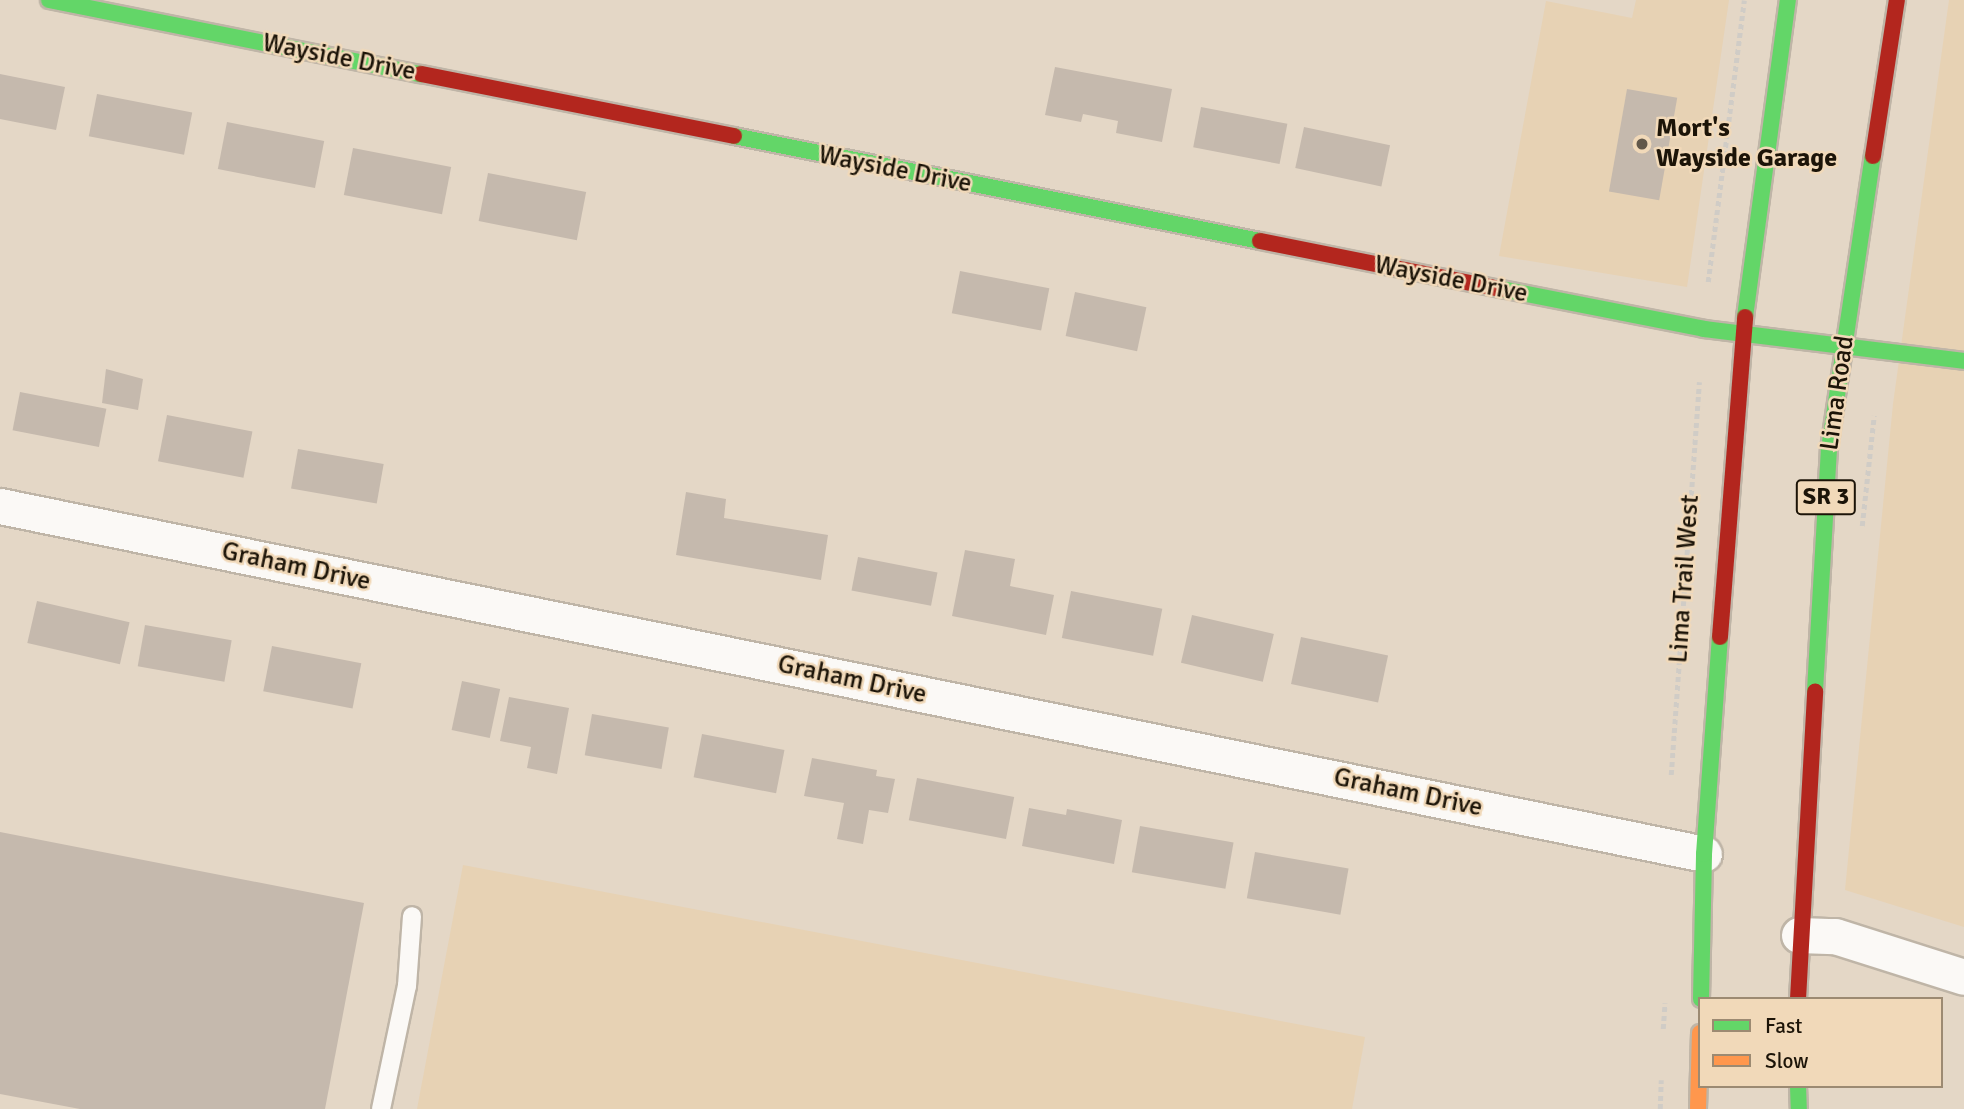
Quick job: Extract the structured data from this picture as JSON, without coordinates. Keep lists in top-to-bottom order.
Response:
{
  "streets": {
    "main road": ["Wayside Drive", "Lima Road", "SR 3"],
    "street": ["Graham Drive"],
    "path": ["Lima Trail West"]
  },
  "crossings": [
    ["Wayside Drive", "Lima Road"]
  ],
  "places": ["Mort's Wayside Garage"],
  "legend": ["Fast", "Slow"]
}
